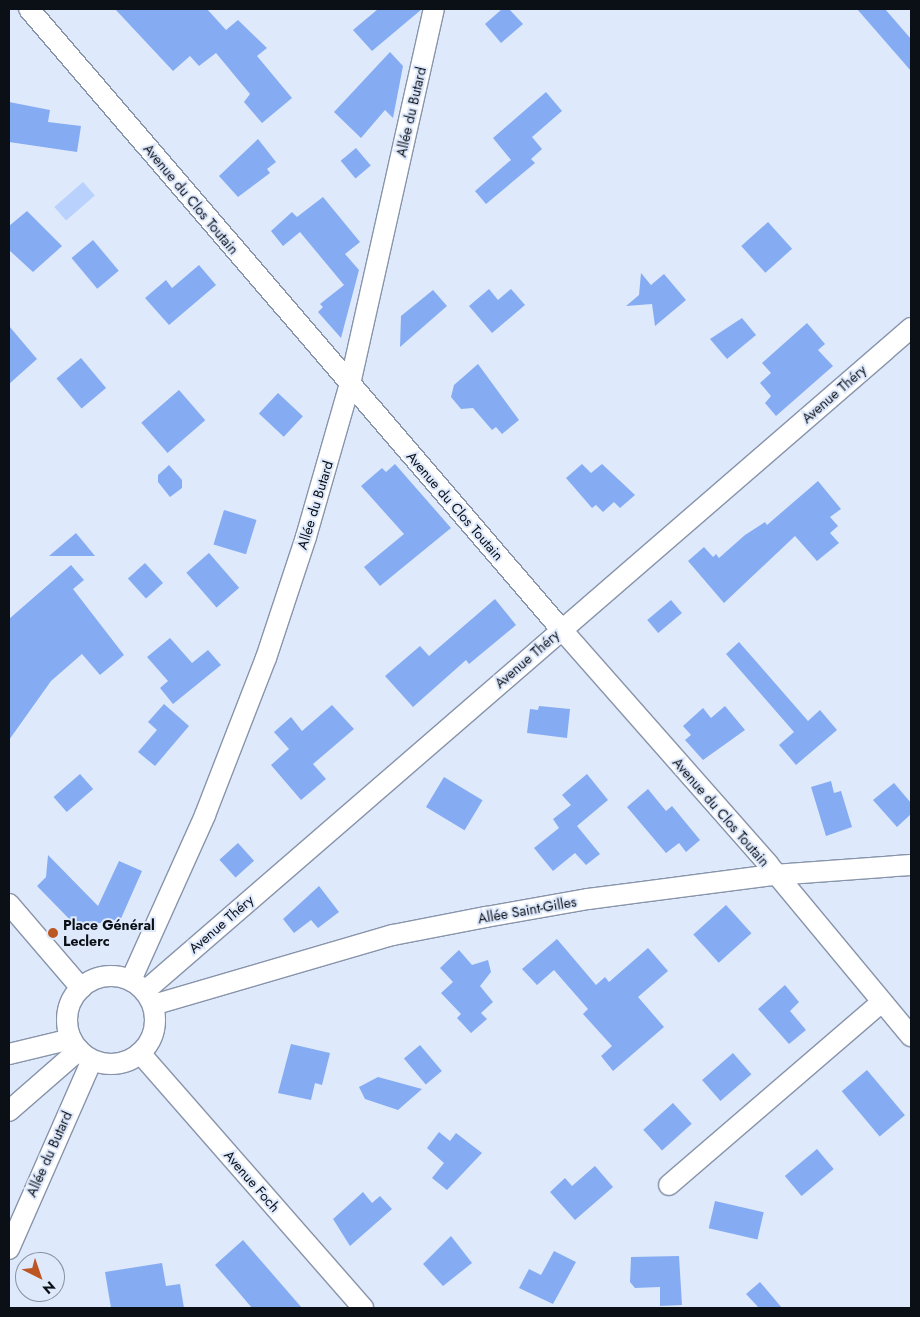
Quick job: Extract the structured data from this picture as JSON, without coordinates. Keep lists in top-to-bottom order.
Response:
{
  "streets": {
    "street": [
      "Allée du Butard",
      "Avenue du Clos Toutain",
      "Avenue Théry",
      "Allée Saint-Gilles",
      "Avenue Foch"
    ]
  },
  "crossings": [
    ["Allée du Butard", "Avenue du Clos Toutain"],
    ["Allée du Butard", "Avenue Théry"],
    ["Allée du Butard", "Allée Saint-Gilles"],
    ["Allée du Butard", "Avenue Foch"],
    ["Avenue du Clos Toutain", "Avenue Théry"],
    ["Avenue du Clos Toutain", "Allée Saint-Gilles"],
    ["Avenue Théry", "Allée Saint-Gilles"],
    ["Avenue Théry", "Avenue Foch"],
    ["Allée Saint-Gilles", "Avenue Foch"]
  ],
  "places": ["Place Général Leclerc"],
  "north": "bottom right"
}
